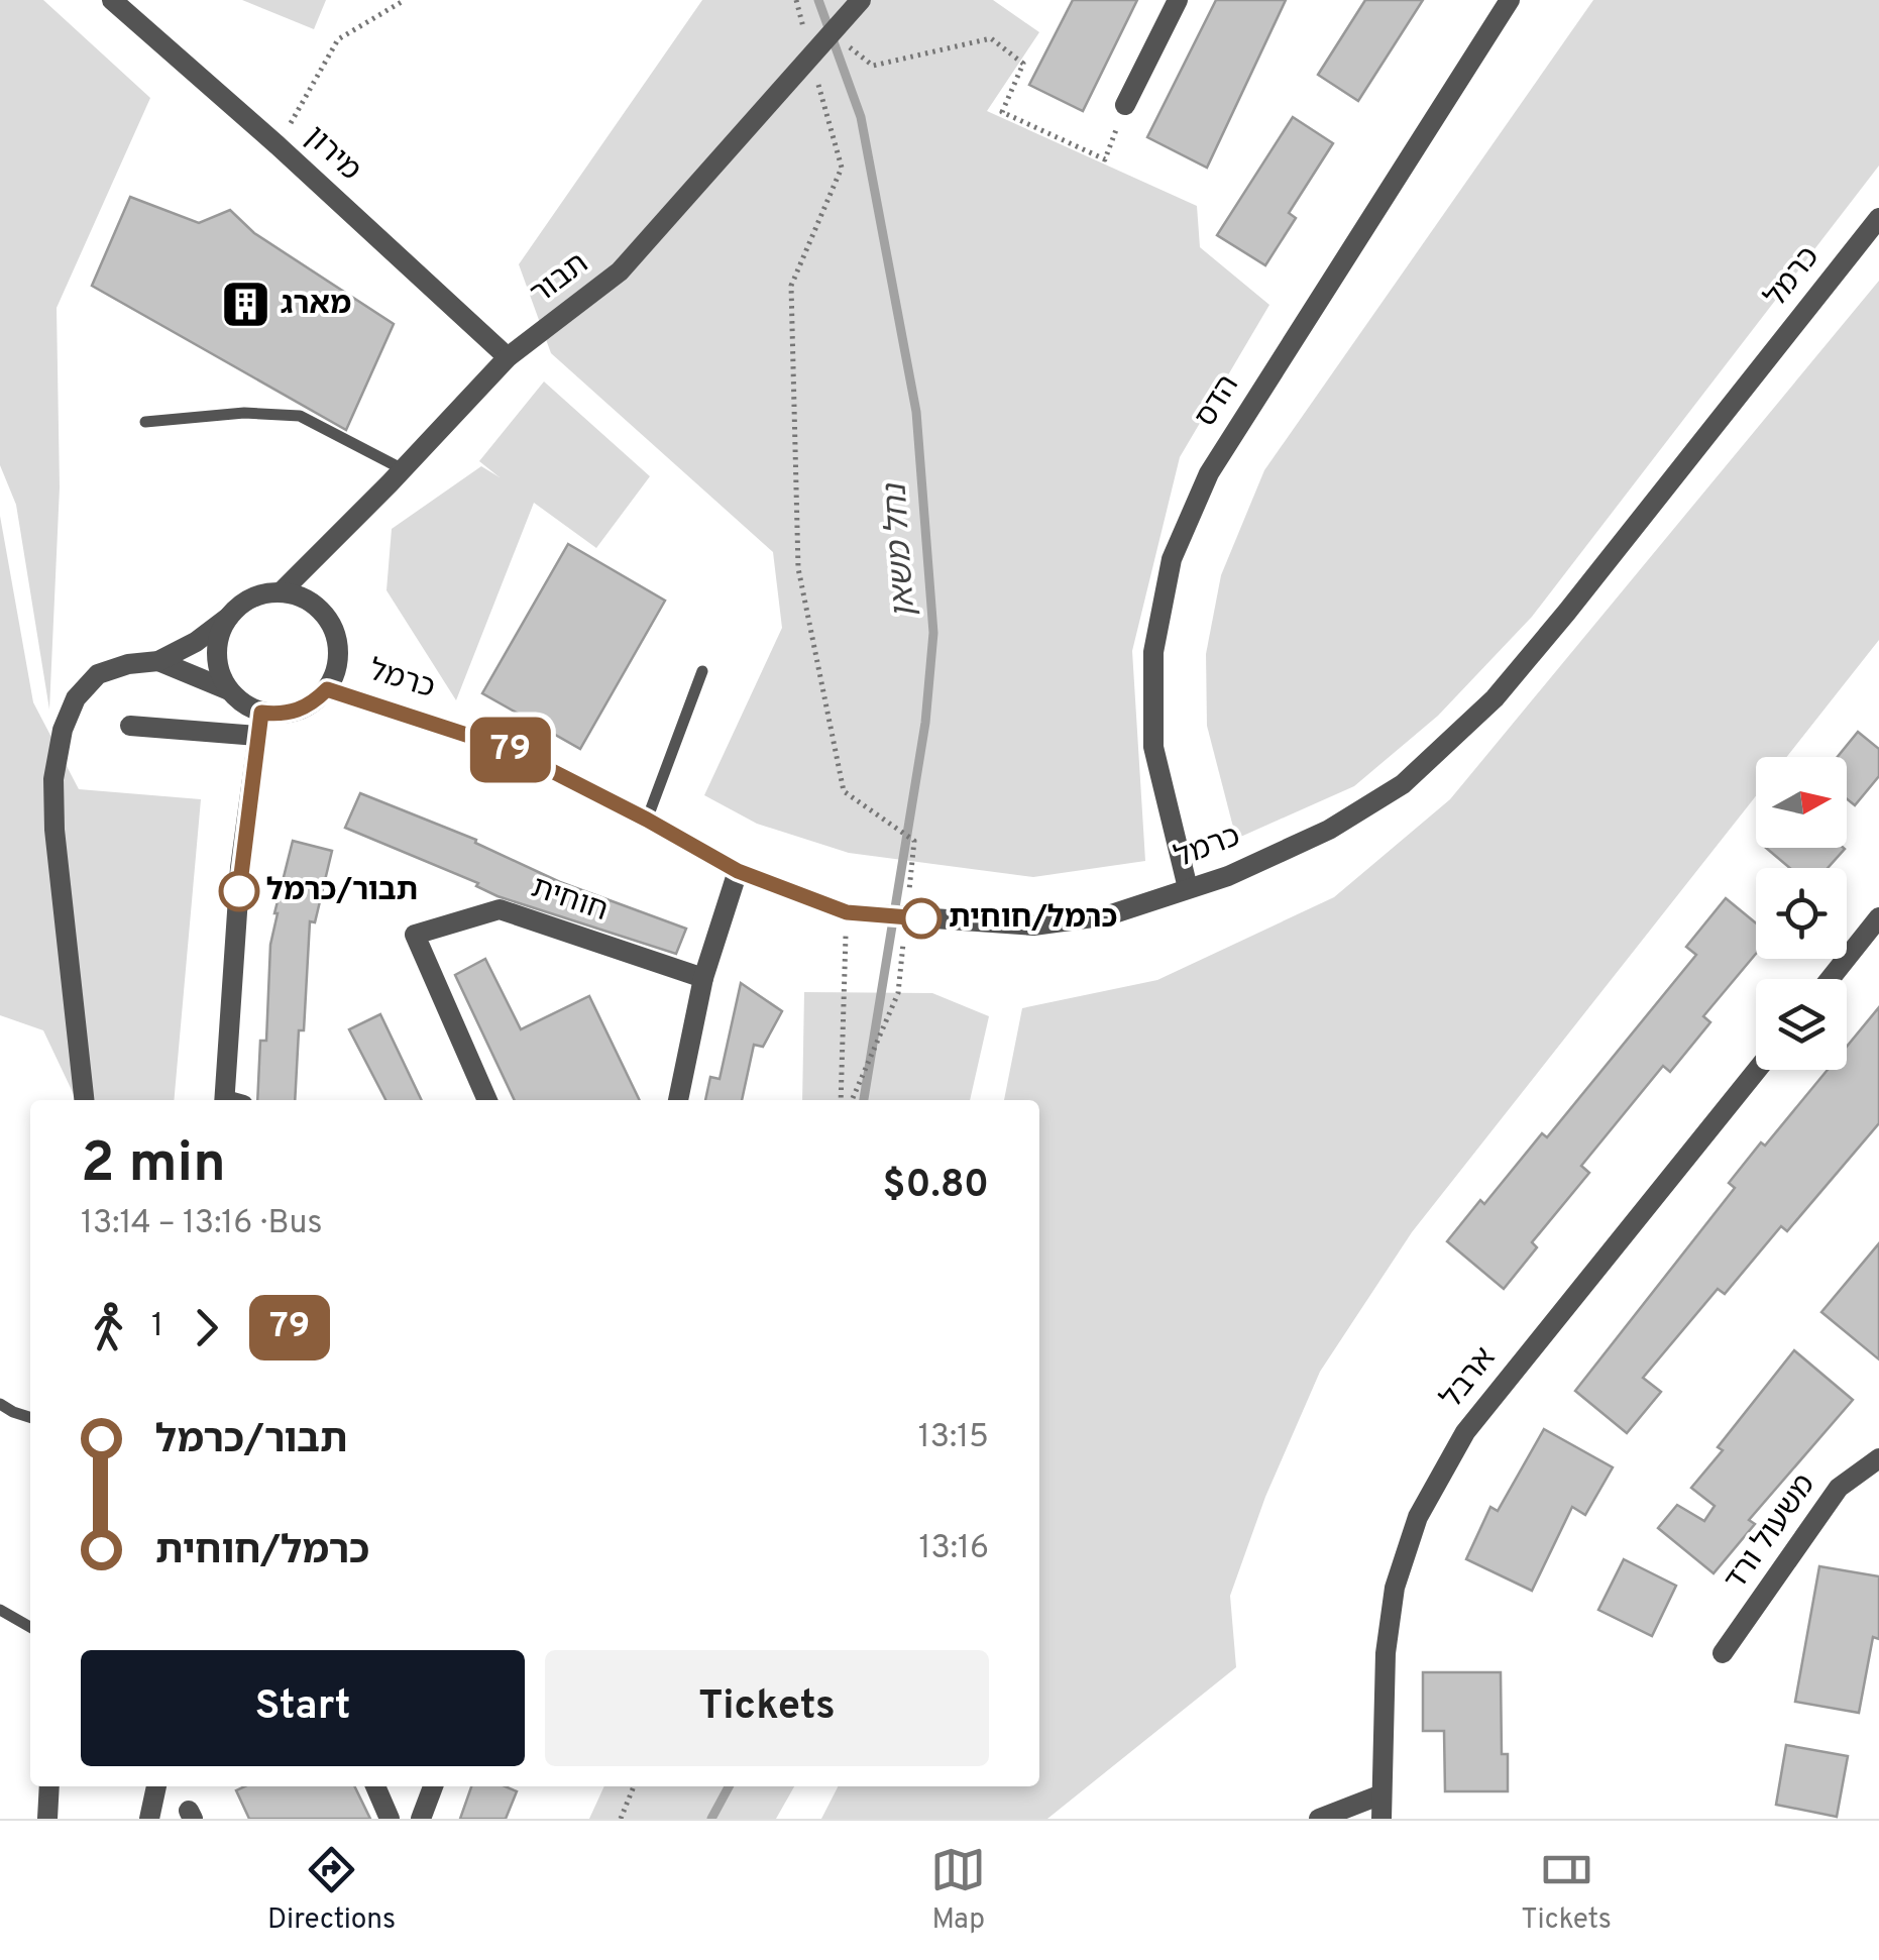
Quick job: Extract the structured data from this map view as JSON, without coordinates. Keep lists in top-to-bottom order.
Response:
{
  "streets": {
    "street": [
      "מירון",
      "כרמל",
      "תבור",
      "הדס",
      "חוחית",
      "ארבל",
      "משעול ורד"
    ]
  },
  "crossings": [
    ["מירון", "תבור"],
    ["כרמל", "תבור"],
    ["כרמל", "הדס"]
  ],
  "water": ["נחל משאן"],
  "places": {
    "building": ["מארג"],
    "other": ["תבור/כרמל", "כרמל/חוחית"]
  },
  "lines": ["bus line 79"],
  "north": "right",
  "page": {
    "on_map": "79",
    "heading": ["2 min", "13:14 – 13:16 · Bus", "$0.80"],
    "legs": ["1", "79"],
    "list": [
      {
        "name": "תבור/כרמל",
        "value": "13:15"
      },
      {
        "name": "כרמל/חוחית",
        "value": "13:16"
      }
    ],
    "buttons": ["Start", "Tickets"],
    "tabs": ["Directions", "Map", "Tickets"]
  }
}
